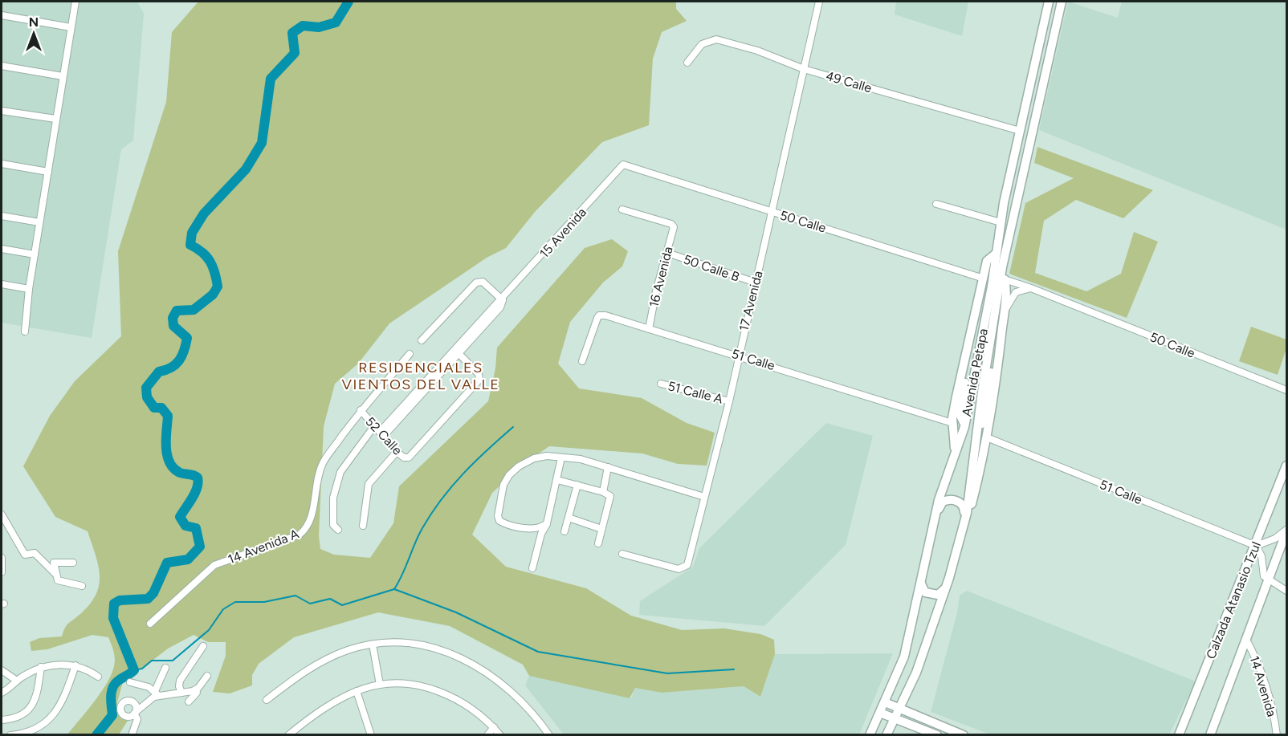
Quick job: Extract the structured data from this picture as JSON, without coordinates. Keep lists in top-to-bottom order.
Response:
{
  "streets": {
    "main road": ["Avenida Petapa", "Calzada Atanasio Tzul"],
    "street": [
      "49 Calle",
      "50 Calle",
      "15 Avenida",
      "50 Calle B",
      "16 Avenida",
      "17 Avenida",
      "51 Calle",
      "51 Calle A",
      "52 Calle",
      "14 Avenida A",
      "14 Avenida"
    ]
  },
  "crossings": [
    ["49 Calle", "17 Avenida"],
    ["49 Calle", "Avenida Petapa"],
    ["50 Calle", "15 Avenida"],
    ["50 Calle", "17 Avenida"],
    ["15 Avenida", "52 Calle"],
    ["50 Calle B", "16 Avenida"],
    ["50 Calle B", "17 Avenida"],
    ["16 Avenida", "51 Calle"],
    ["17 Avenida", "51 Calle"],
    ["17 Avenida", "51 Calle A"],
    ["51 Calle", "Calzada Atanasio Tzul"],
    ["52 Calle", "14 Avenida A"],
    ["Calzada Atanasio Tzul", "14 Avenida"]
  ],
  "districts": ["RESIDENCIALES VIENTOS DEL VALLE"],
  "north": "top"
}
